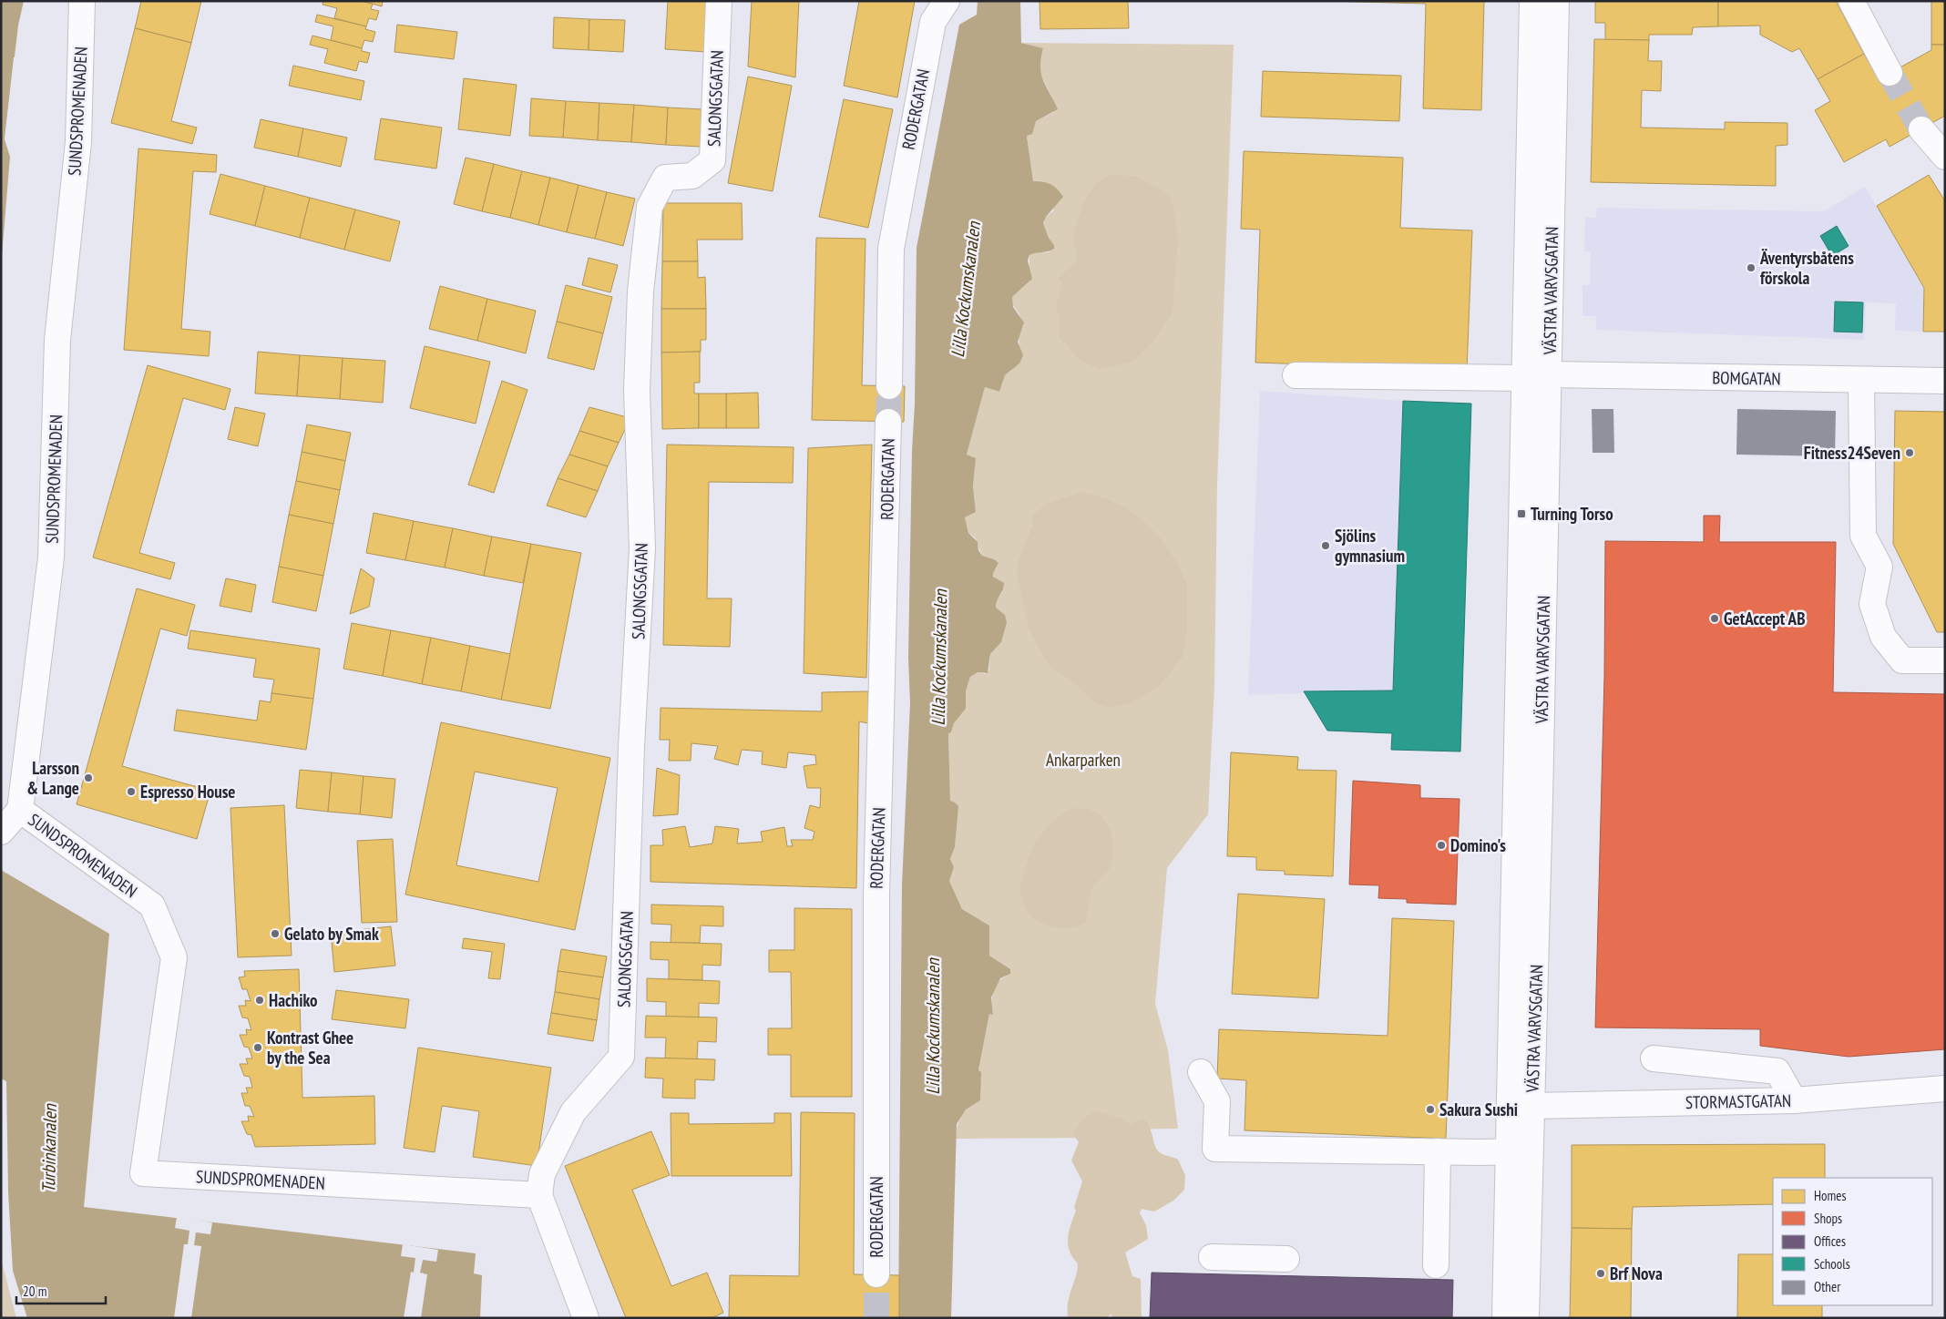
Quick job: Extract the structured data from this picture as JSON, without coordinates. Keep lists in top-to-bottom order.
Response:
{
  "streets": {
    "street": [
      "SALONGSGATAN",
      "RODERGATAN",
      "SUNDSPROMENADEN",
      "VÄSTRA VARVSGATAN",
      "BOMGATAN",
      "STORMASTGATAN"
    ]
  },
  "crossings": [
    ["SALONGSGATAN", "SUNDSPROMENADEN"],
    ["VÄSTRA VARVSGATAN", "BOMGATAN"],
    ["VÄSTRA VARVSGATAN", "STORMASTGATAN"]
  ],
  "water": ["Lilla Kockumskanalen", "Turbinkanalen"],
  "parks": ["Ankarparken"],
  "places": {
    "other": [
      "Äventyrsbåtens förskola",
      "Fitness24Seven",
      "Sjölins gymnasium",
      "GetAccept AB",
      "Larsson & Lange",
      "Espresso House",
      "Domino's",
      "Gelato by Smak",
      "Hachiko",
      "Kontrast Ghee by the Sea",
      "Sakura Sushi",
      "Brf Nova"
    ],
    "transit": ["Turning Torso"]
  },
  "legend": [
    "Homes",
    "Shops",
    "Offices",
    "Schools",
    "Other"
  ],
  "scale_bar": "20 m"
}
